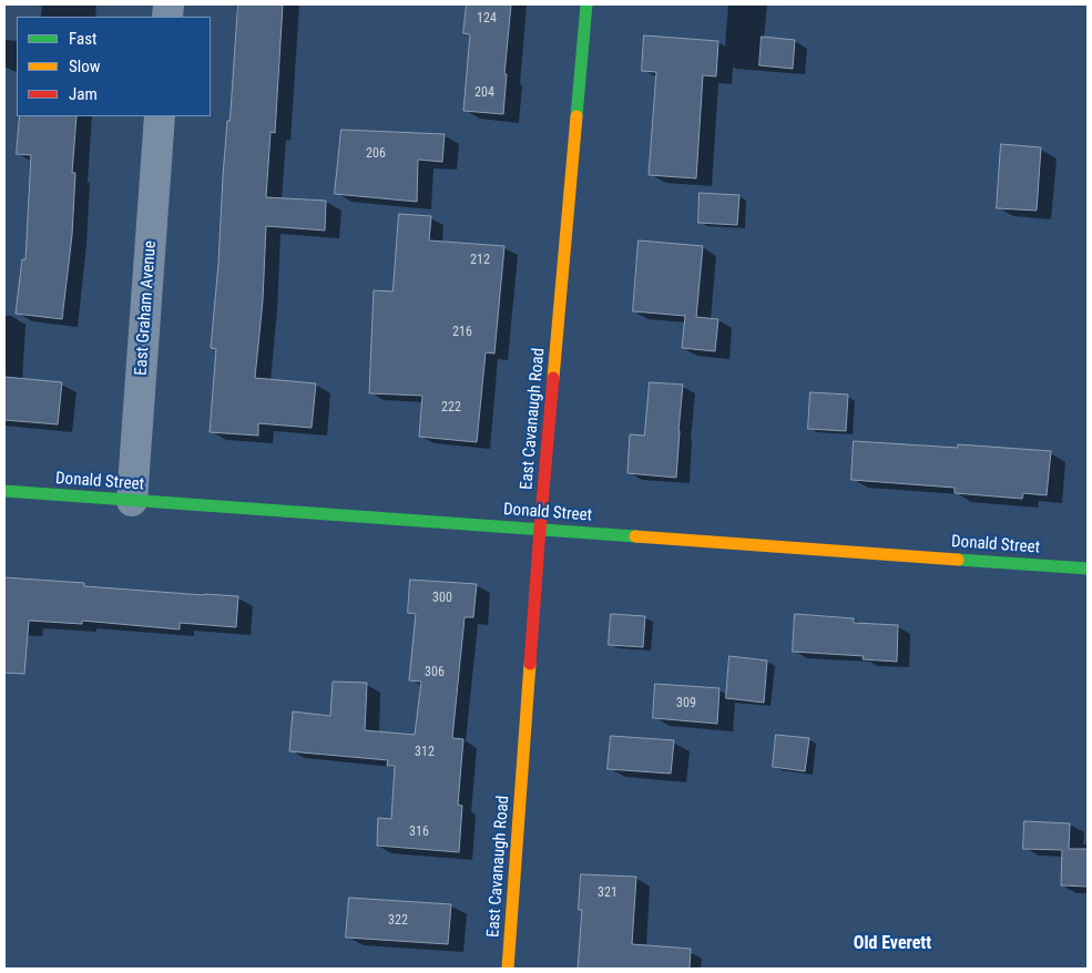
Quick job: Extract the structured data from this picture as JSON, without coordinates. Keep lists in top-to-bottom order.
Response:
{
  "streets": {
    "street": ["East Graham Avenue", "East Cavanaugh Road", "Donald Street"]
  },
  "crossings": [
    ["East Graham Avenue", "Donald Street"],
    ["East Cavanaugh Road", "Donald Street"]
  ],
  "districts": ["Old Everett"],
  "house_numbers": [
    "124",
    "204",
    "206",
    "212",
    "216",
    "222",
    "300",
    "306",
    "309",
    "312",
    "316",
    "321",
    "322"
  ],
  "legend": ["Fast", "Slow", "Jam"]
}
